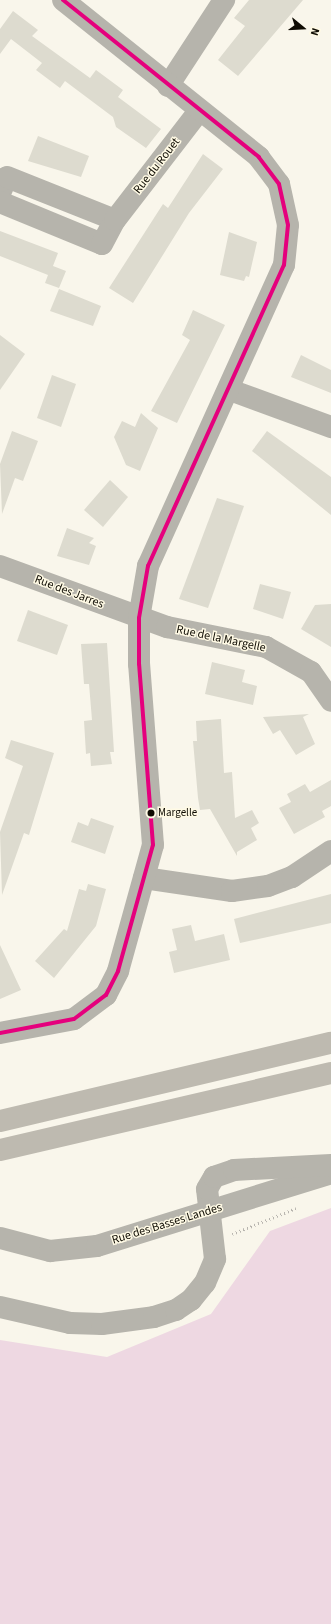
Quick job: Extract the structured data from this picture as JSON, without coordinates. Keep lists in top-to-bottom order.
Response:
{
  "streets": {
    "street": [
      "Rue du Rouet",
      "Rue des Jarres",
      "Rue de la Margelle",
      "Rue des Basses Landes"
    ]
  },
  "crossings": [
    ["Rue des Jarres", "Rue de la Margelle"]
  ],
  "places": ["Margelle"],
  "north": "right"
}
